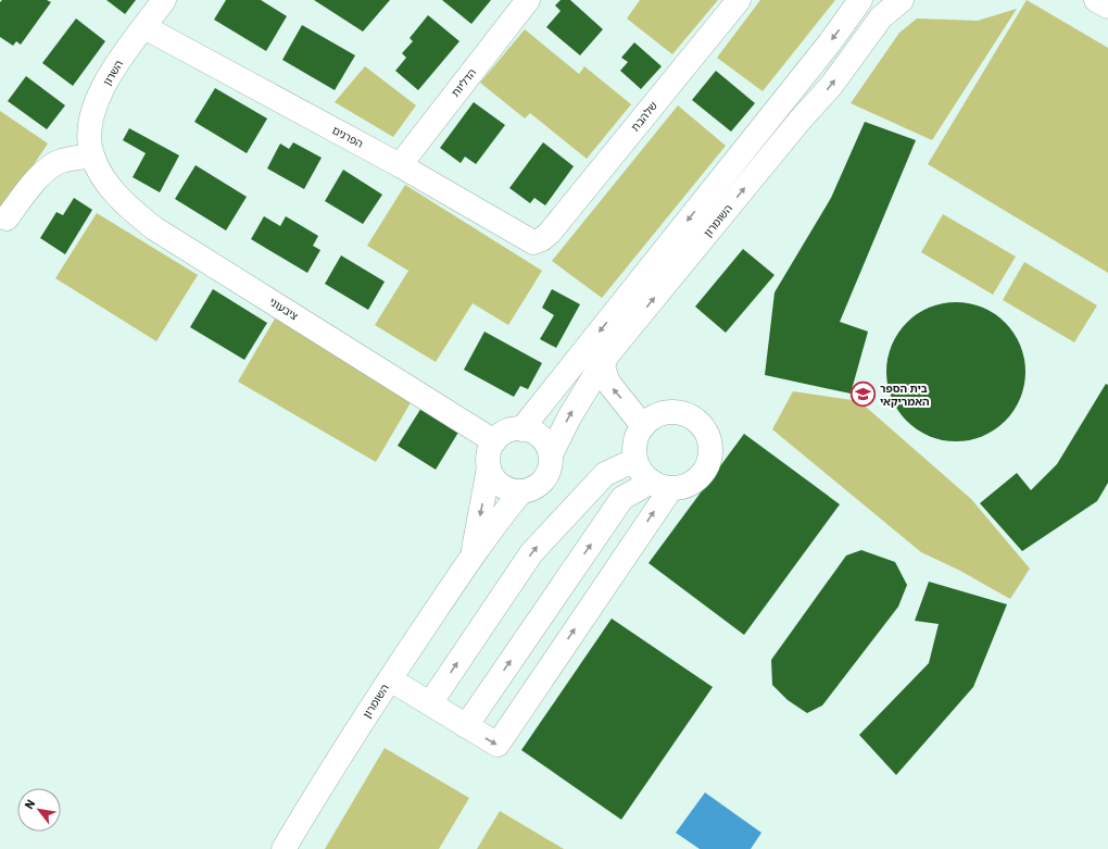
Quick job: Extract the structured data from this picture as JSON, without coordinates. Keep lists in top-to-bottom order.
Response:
{
  "streets": {
    "street": [
      "השרון",
      "הדליות",
      "שלהבת",
      "הפרגים",
      "השומרון",
      "ציבעוני"
    ]
  },
  "crossings": [
    ["השרון", "הפרגים"],
    ["השרון", "ציבעוני"],
    ["הדליות", "הפרגים"],
    ["שלהבת", "הפרגים"],
    ["השומרון", "ציבעוני"]
  ],
  "places": {
    "school or university": ["בית הספר האמריקאי"]
  },
  "north": "top left"
}
